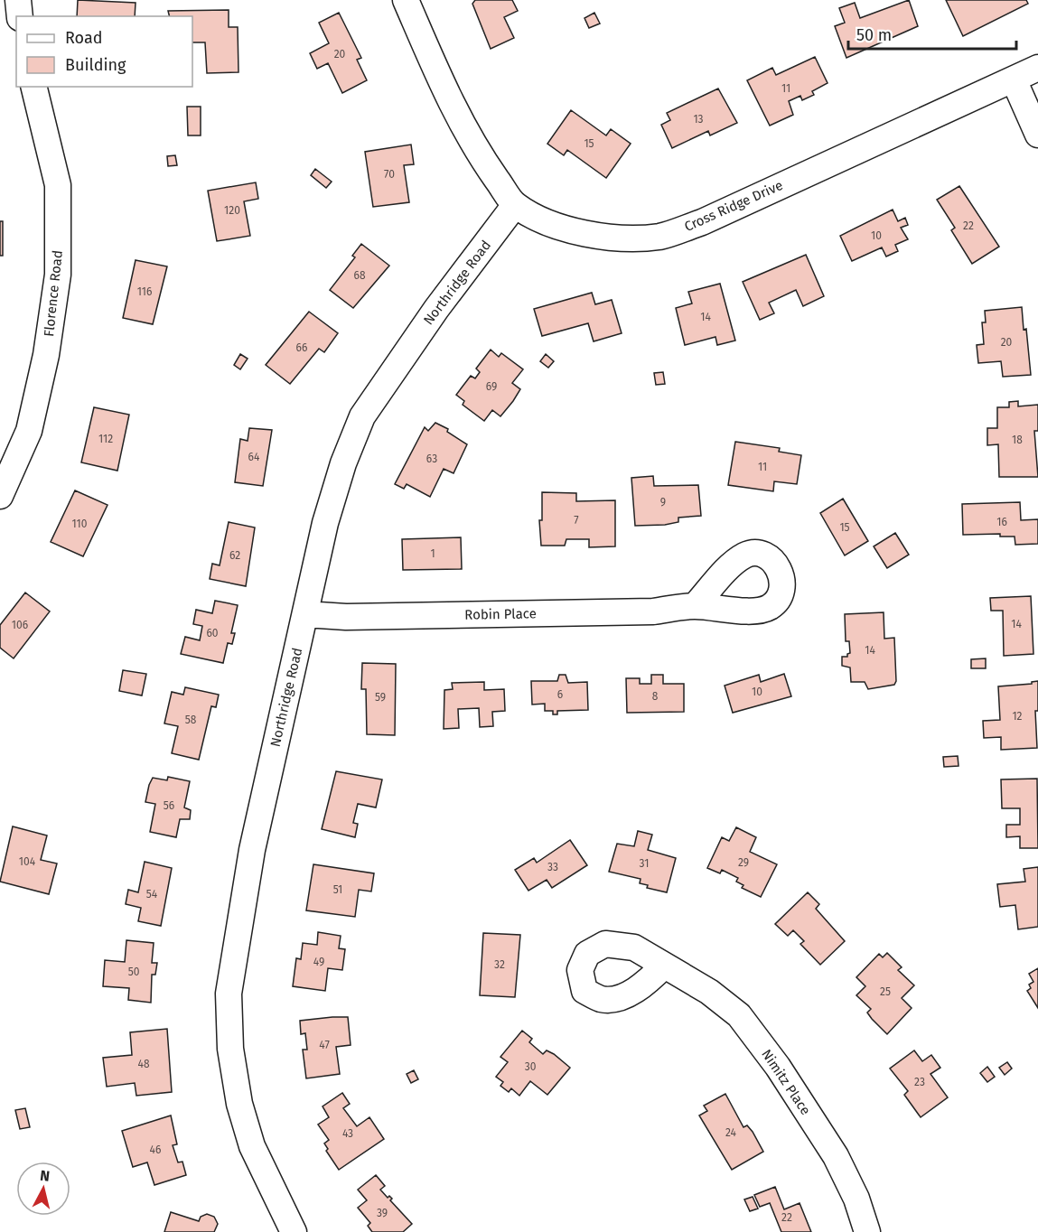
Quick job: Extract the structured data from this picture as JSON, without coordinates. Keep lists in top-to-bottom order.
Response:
{
  "streets": {
    "street": [
      "Cross Ridge Drive",
      "Northridge Road",
      "Florence Road",
      "Robin Place",
      "Nimitz Place"
    ]
  },
  "crossings": [
    ["Cross Ridge Drive", "Northridge Road"],
    ["Northridge Road", "Robin Place"]
  ],
  "house_numbers": [
    "20",
    "11",
    "13",
    "15",
    "70",
    "120",
    "22",
    "10",
    "68",
    "116",
    "14",
    "20",
    "66",
    "69",
    "112",
    "18",
    "64",
    "63",
    "11",
    "9",
    "7",
    "16",
    "110",
    "15",
    "1",
    "62",
    "14",
    "106",
    "60",
    "14",
    "10",
    "6",
    "8",
    "59",
    "12",
    "58",
    "56",
    "104",
    "29",
    "31",
    "33",
    "51",
    "54",
    "49",
    "32",
    "50",
    "25",
    "47",
    "48",
    "30",
    "23",
    "24",
    "43",
    "46",
    "39",
    "22"
  ],
  "legend": ["Road", "Building"],
  "scale_bar": "50 m",
  "north": "top"
}
